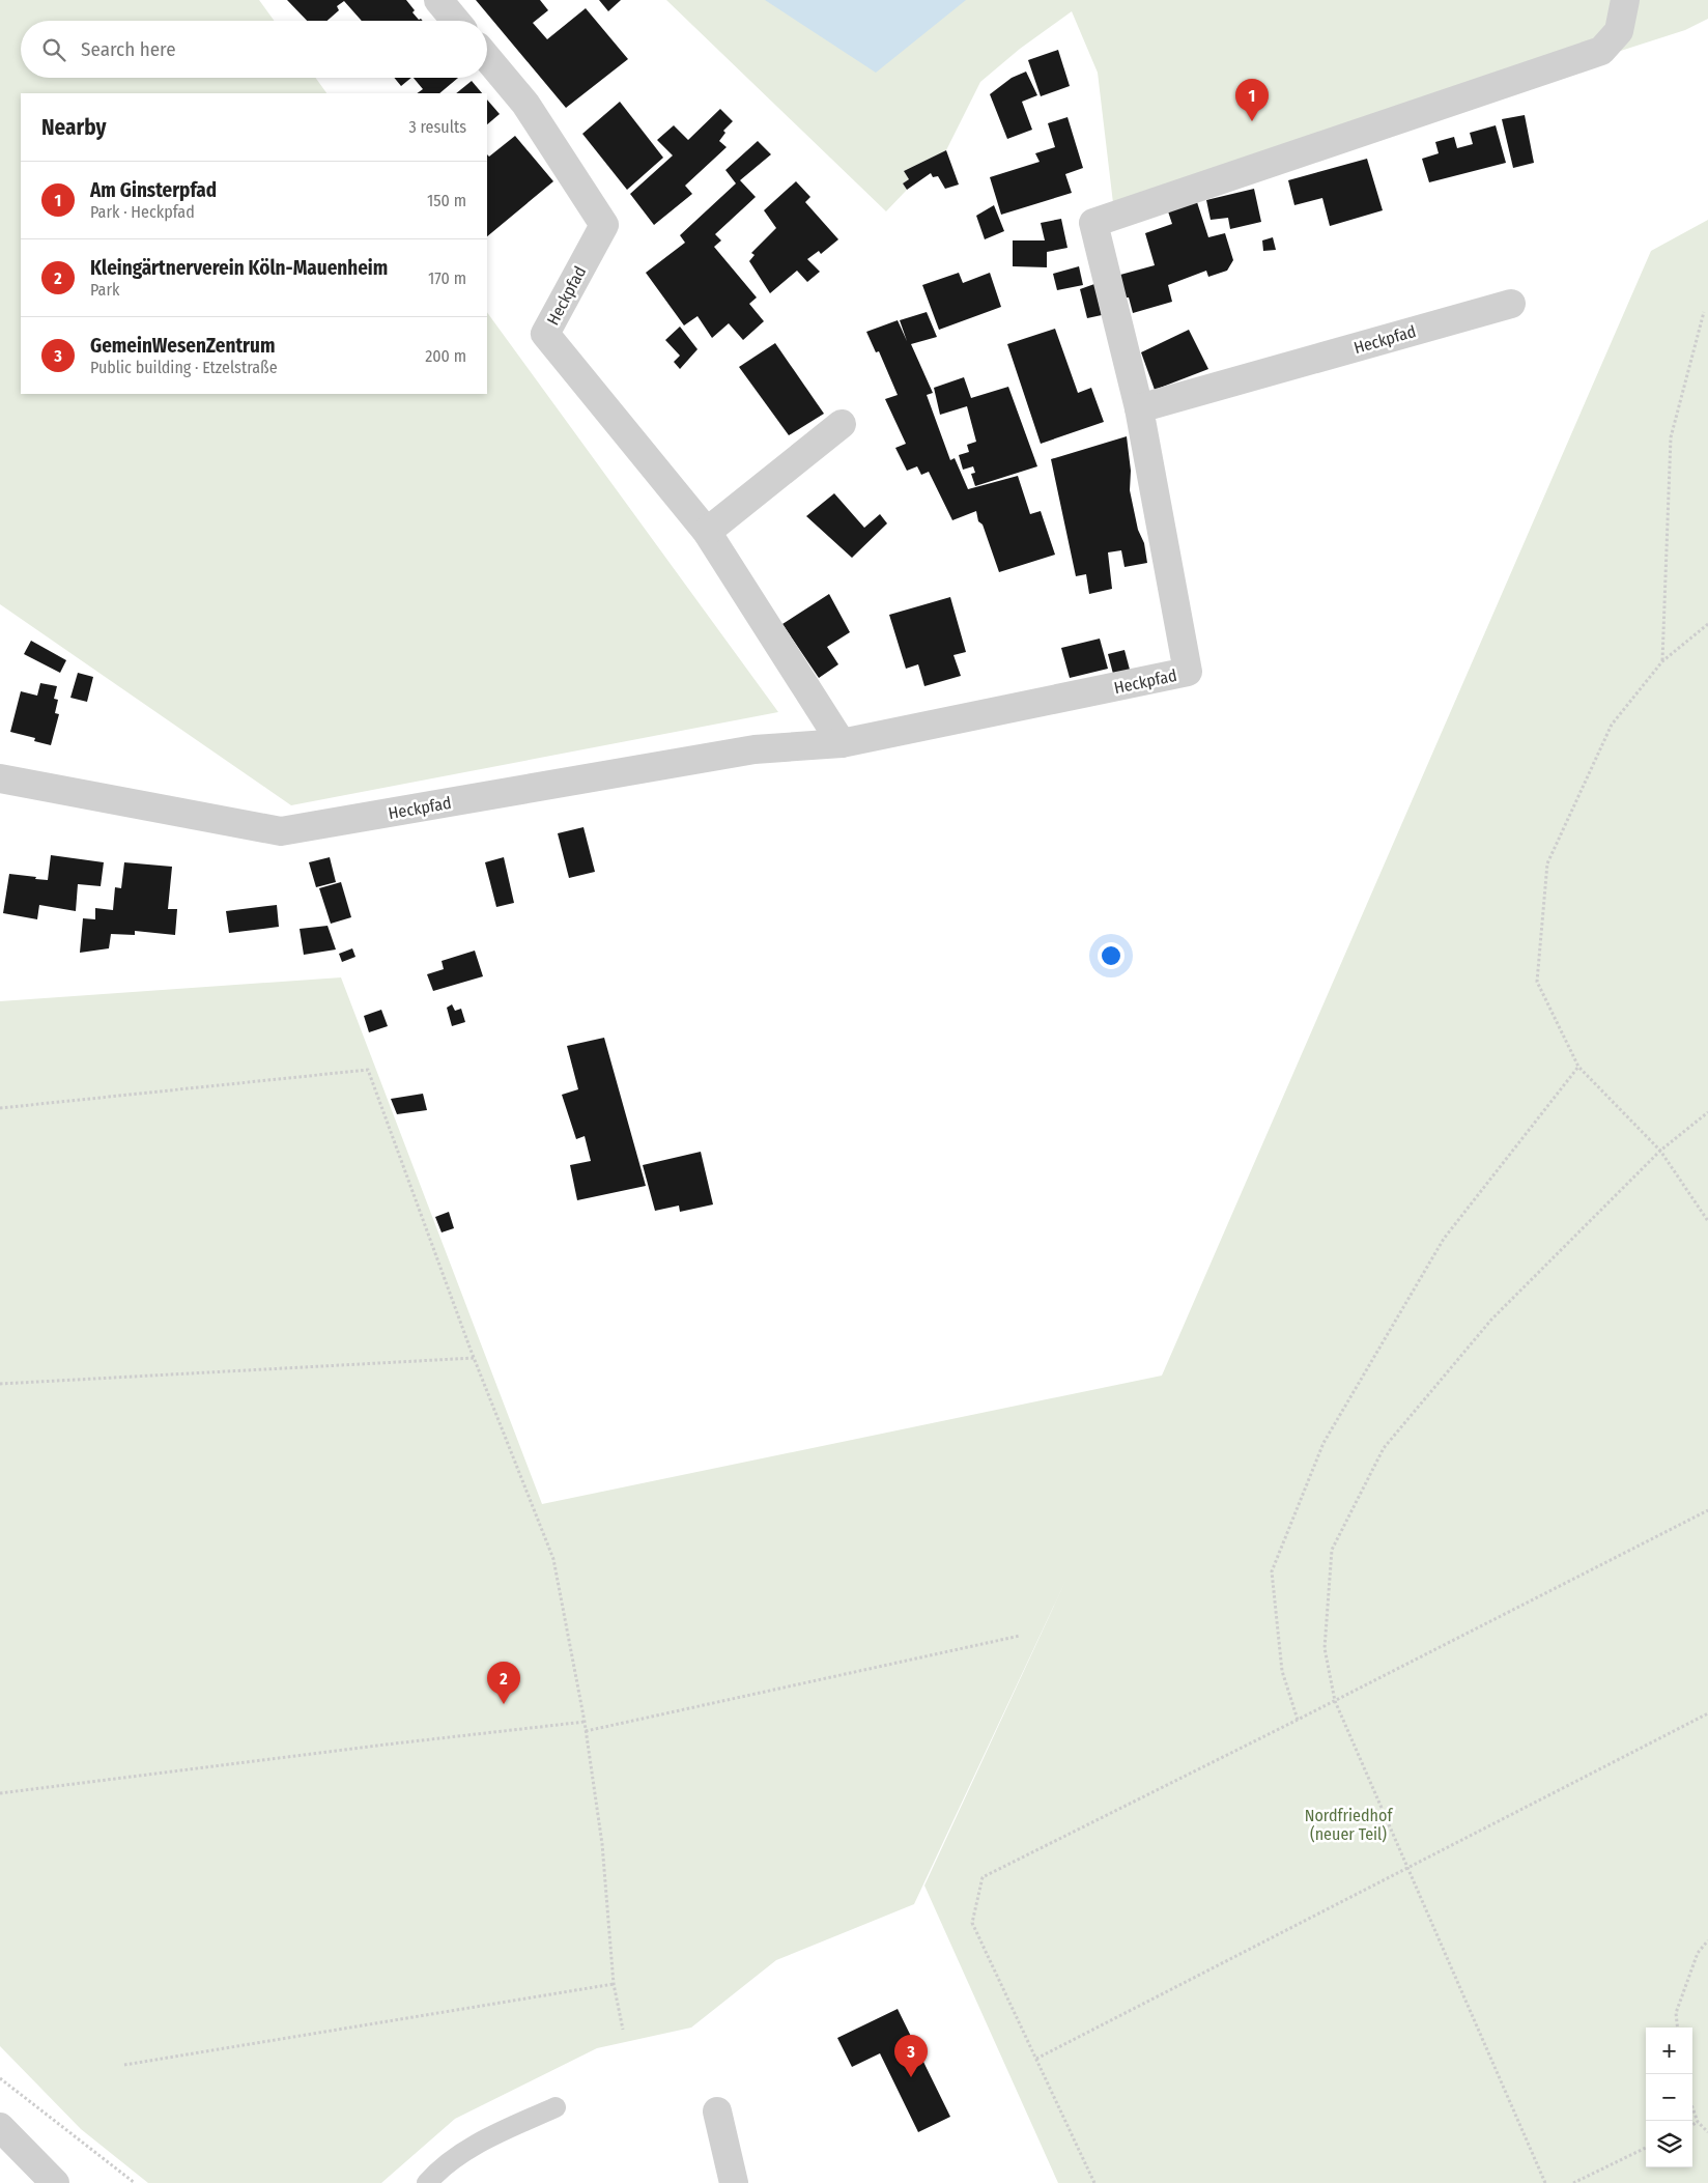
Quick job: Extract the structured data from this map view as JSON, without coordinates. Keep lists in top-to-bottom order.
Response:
{
  "streets": {
    "street": ["Heckpfad"]
  },
  "parks": ["Nordfriedhof (neuer Teil)"],
  "page": {
    "search": "Search here",
    "pins": ["1", "2", "3"],
    "heading": ["Nearby", "3 results"],
    "list": [
      {
        "mark": "1",
        "name": "Am Ginsterpfad",
        "note": "Park · Heckpfad",
        "value": "150 m"
      },
      {
        "mark": "2",
        "name": "Kleingärtnerverein Köln-Mauenheim",
        "note": "Park",
        "value": "170 m"
      },
      {
        "mark": "3",
        "name": "GemeinWesenZentrum",
        "note": "Public building · Etzelstraße",
        "value": "200 m"
      }
    ],
    "map_buttons": ["+", "−"]
  }
}
